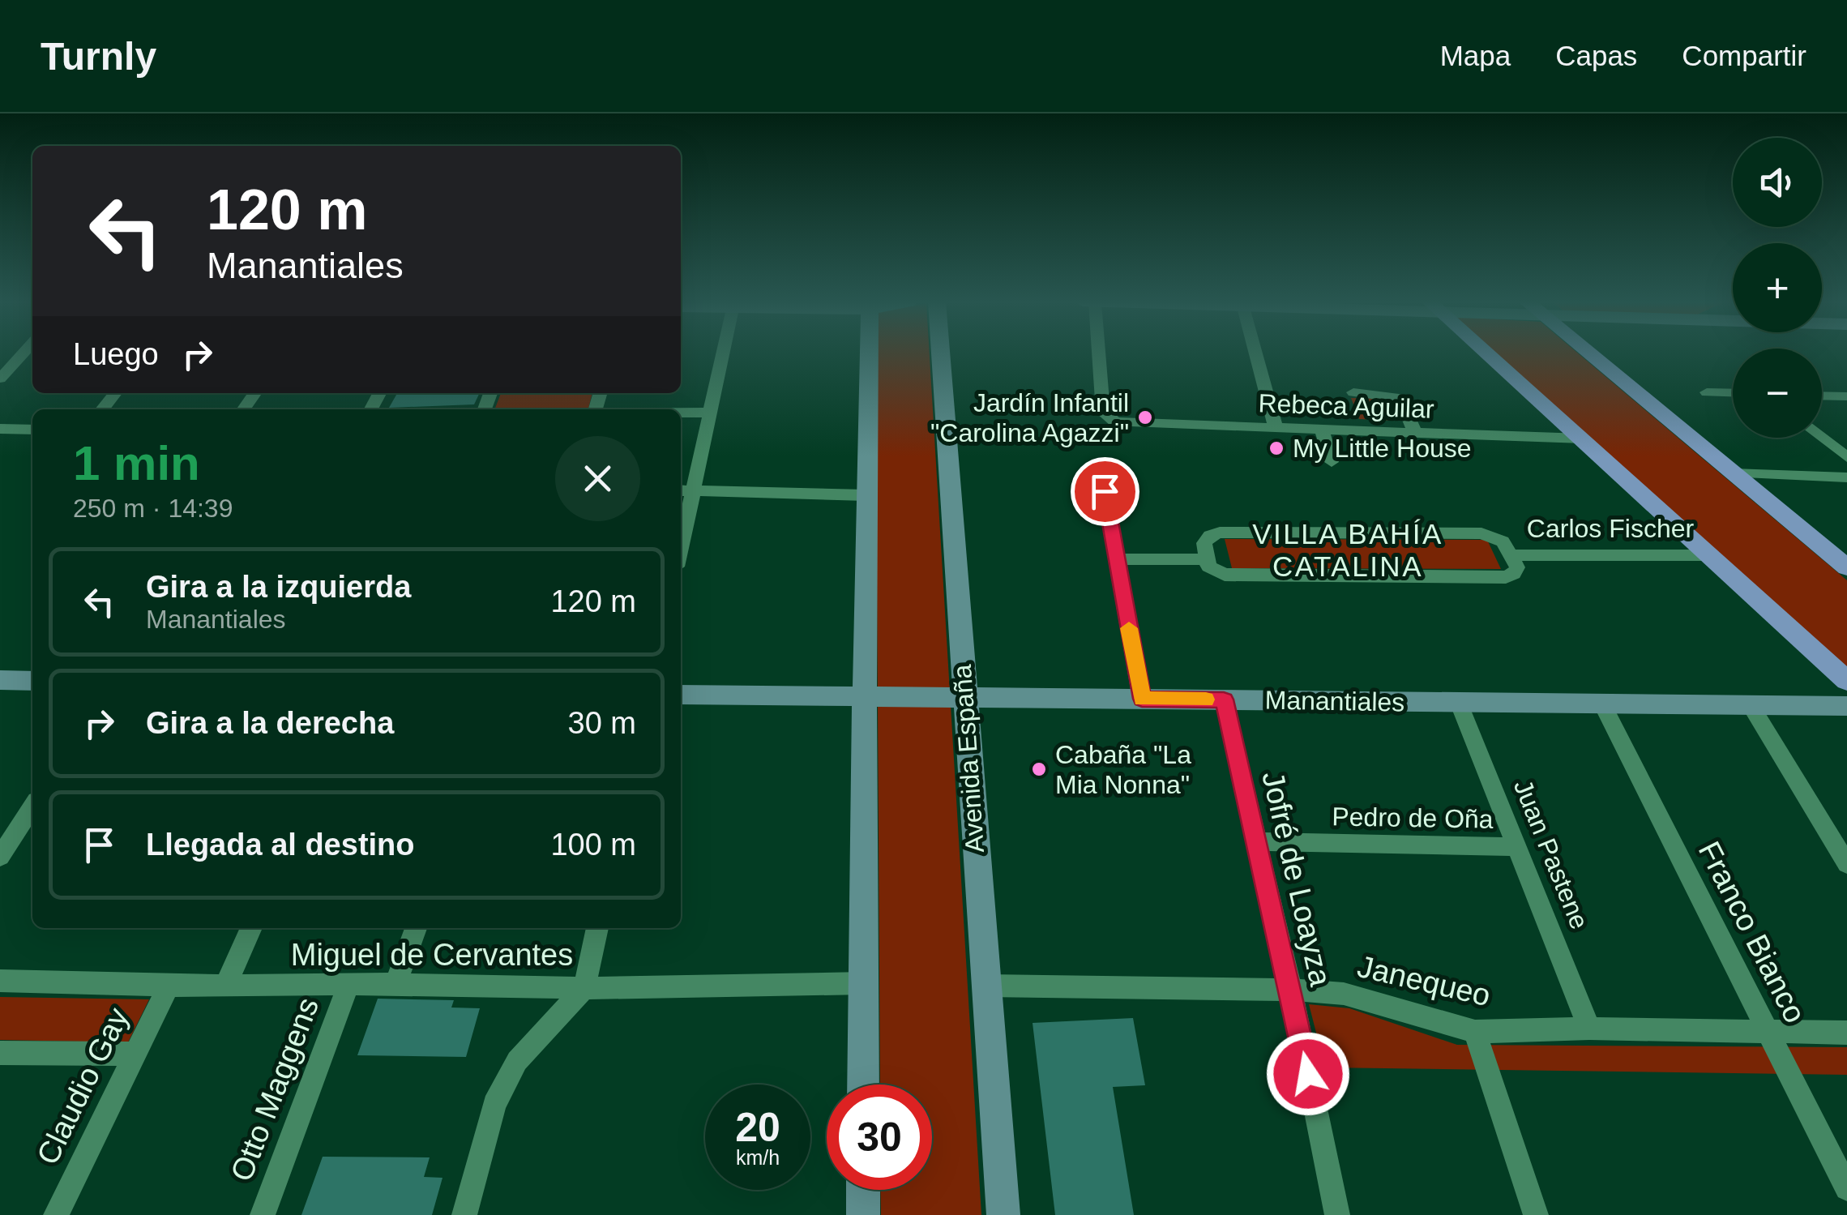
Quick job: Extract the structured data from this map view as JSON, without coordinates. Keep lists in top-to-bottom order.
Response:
{
  "streets": {
    "main road": ["Manantiales", "Avenida España"],
    "street": [
      "Rebeca Aguilar",
      "Carlos Fischer",
      "Pedro de Oña",
      "Juan Pastene",
      "Jofré de Loayza",
      "Franco Bianco",
      "Miguel de Cervantes",
      "Janequeo",
      "Claudio Gay",
      "Otto Maggens"
    ]
  },
  "crossings": [
    ["Manantiales", "Avenida España"],
    ["Manantiales", "Juan Pastene"],
    ["Manantiales", "Jofré de Loayza"],
    ["Manantiales", "Franco Bianco"],
    ["Avenida España", "Janequeo"],
    ["Pedro de Oña", "Juan Pastene"],
    ["Pedro de Oña", "Jofré de Loayza"],
    ["Juan Pastene", "Janequeo"],
    ["Jofré de Loayza", "Janequeo"],
    ["Franco Bianco", "Janequeo"],
    ["Miguel de Cervantes", "Claudio Gay"],
    ["Miguel de Cervantes", "Otto Maggens"]
  ],
  "districts": ["VILLA BAHÍA CATALINA"],
  "places": ["Jardín Infantil \"Carolina Agazzi\"", "My Little House", "Cabaña \"La Mia Nonna\""],
  "page": {
    "header": "Turnly",
    "nav": ["Mapa", "Capas", "Compartir"],
    "map_buttons": ["+", "−"],
    "turn": ["120 m", "Manantiales"],
    "then": "Luego",
    "heading": ["1 min", "250 m · 14:39"],
    "list": [
      {
        "name": "Gira a la izquierda",
        "note": "Manantiales",
        "value": "120 m"
      },
      {
        "name": "Gira a la derecha",
        "value": "30 m"
      },
      {
        "name": "Llegada al destino",
        "value": "100 m"
      }
    ],
    "speed": "20 km/h",
    "limit": "30"
  }
}
